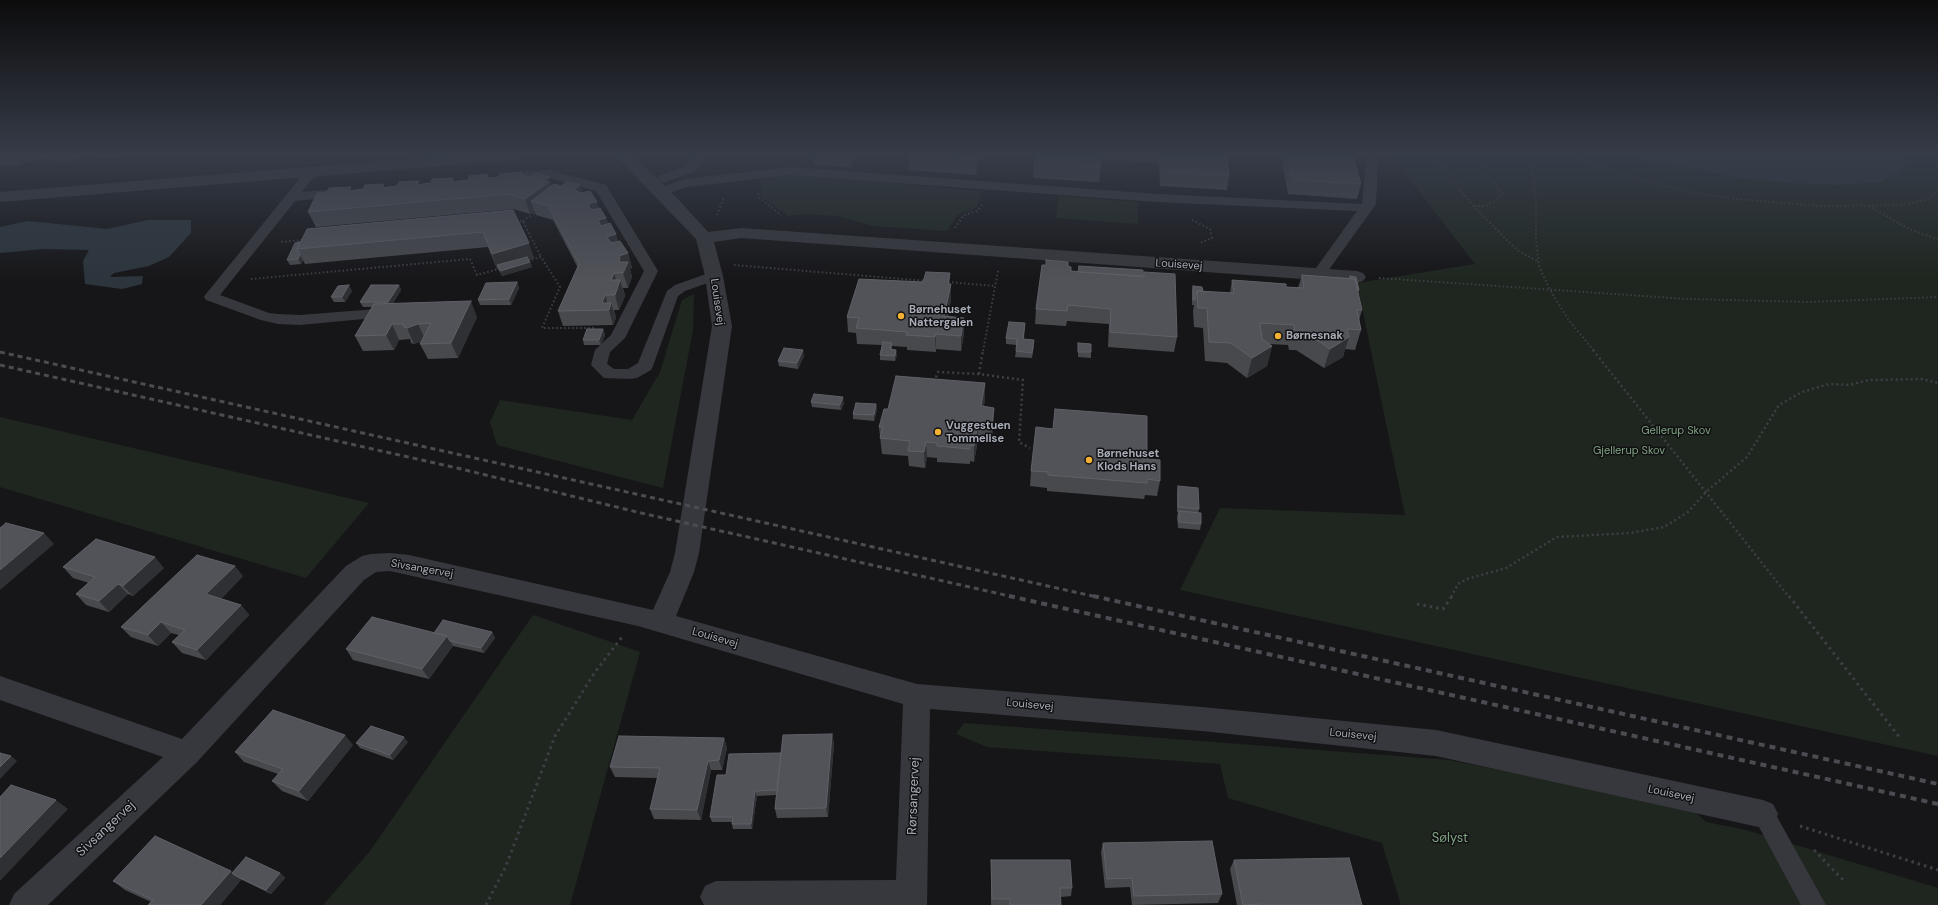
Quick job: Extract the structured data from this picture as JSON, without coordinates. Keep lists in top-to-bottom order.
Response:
{
  "streets": {
    "street": ["Louisevej", "Sivsangervej", "Rørsangervej"]
  },
  "crossings": [
    ["Louisevej", "Sivsangervej"],
    ["Louisevej", "Rørsangervej"]
  ],
  "parks": ["Gellerup Skov", "Gjellerup Skov", "Sølyst"],
  "places": [
    "Børnehuset Nattergalen",
    "Børnesnak",
    "Vuggestuen Tommelise",
    "Børnehuset Klods Hans"
  ]
}
